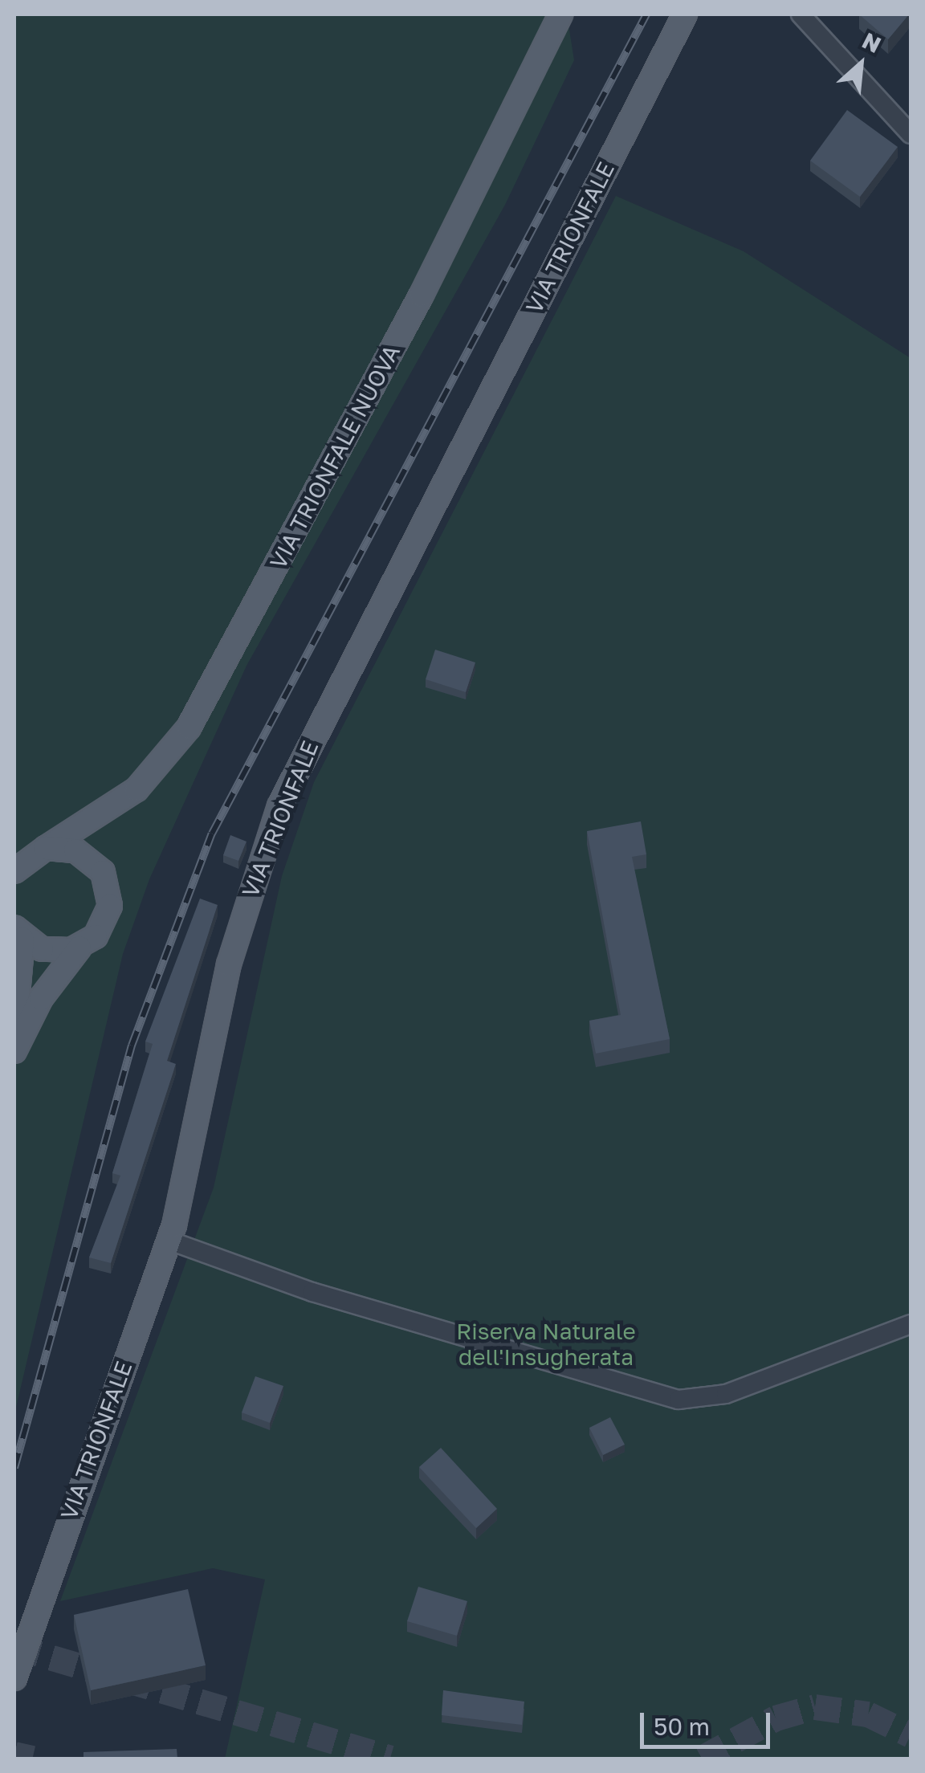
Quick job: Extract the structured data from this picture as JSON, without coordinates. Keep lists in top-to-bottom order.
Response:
{
  "streets": {
    "main road": ["VIA TRIONFALE", "VIA TRIONFALE NUOVA"]
  },
  "parks": ["Riserva Naturale dell'Insugherata"],
  "scale_bar": "50 m",
  "north": "top right"
}
